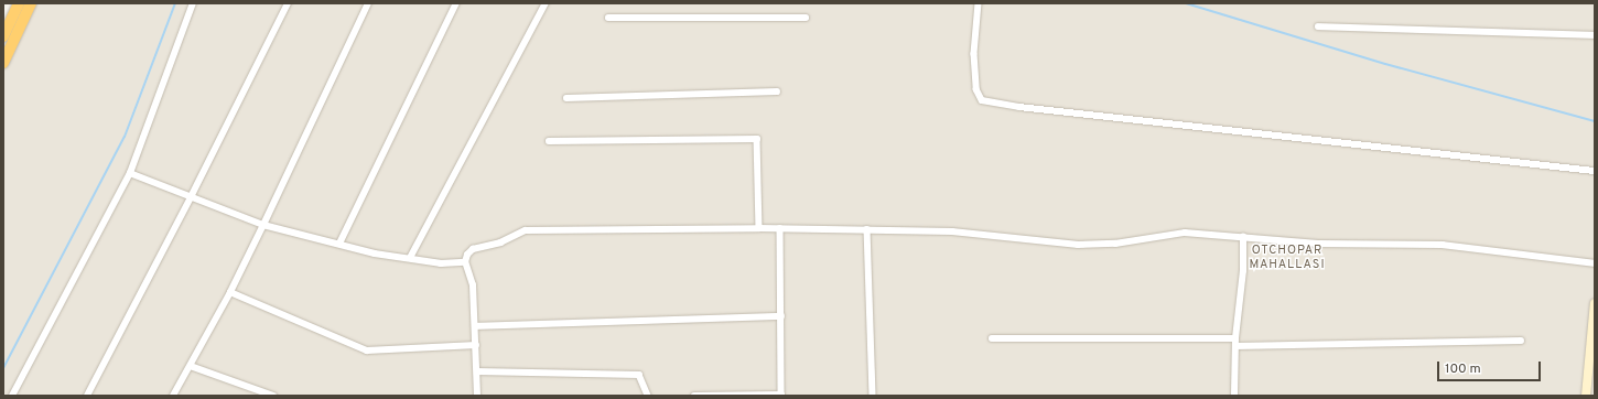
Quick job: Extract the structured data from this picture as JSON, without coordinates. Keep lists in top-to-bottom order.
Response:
{
  "districts": ["OTCHOPAR MAHALLASI"],
  "scale_bar": "100 m"
}
